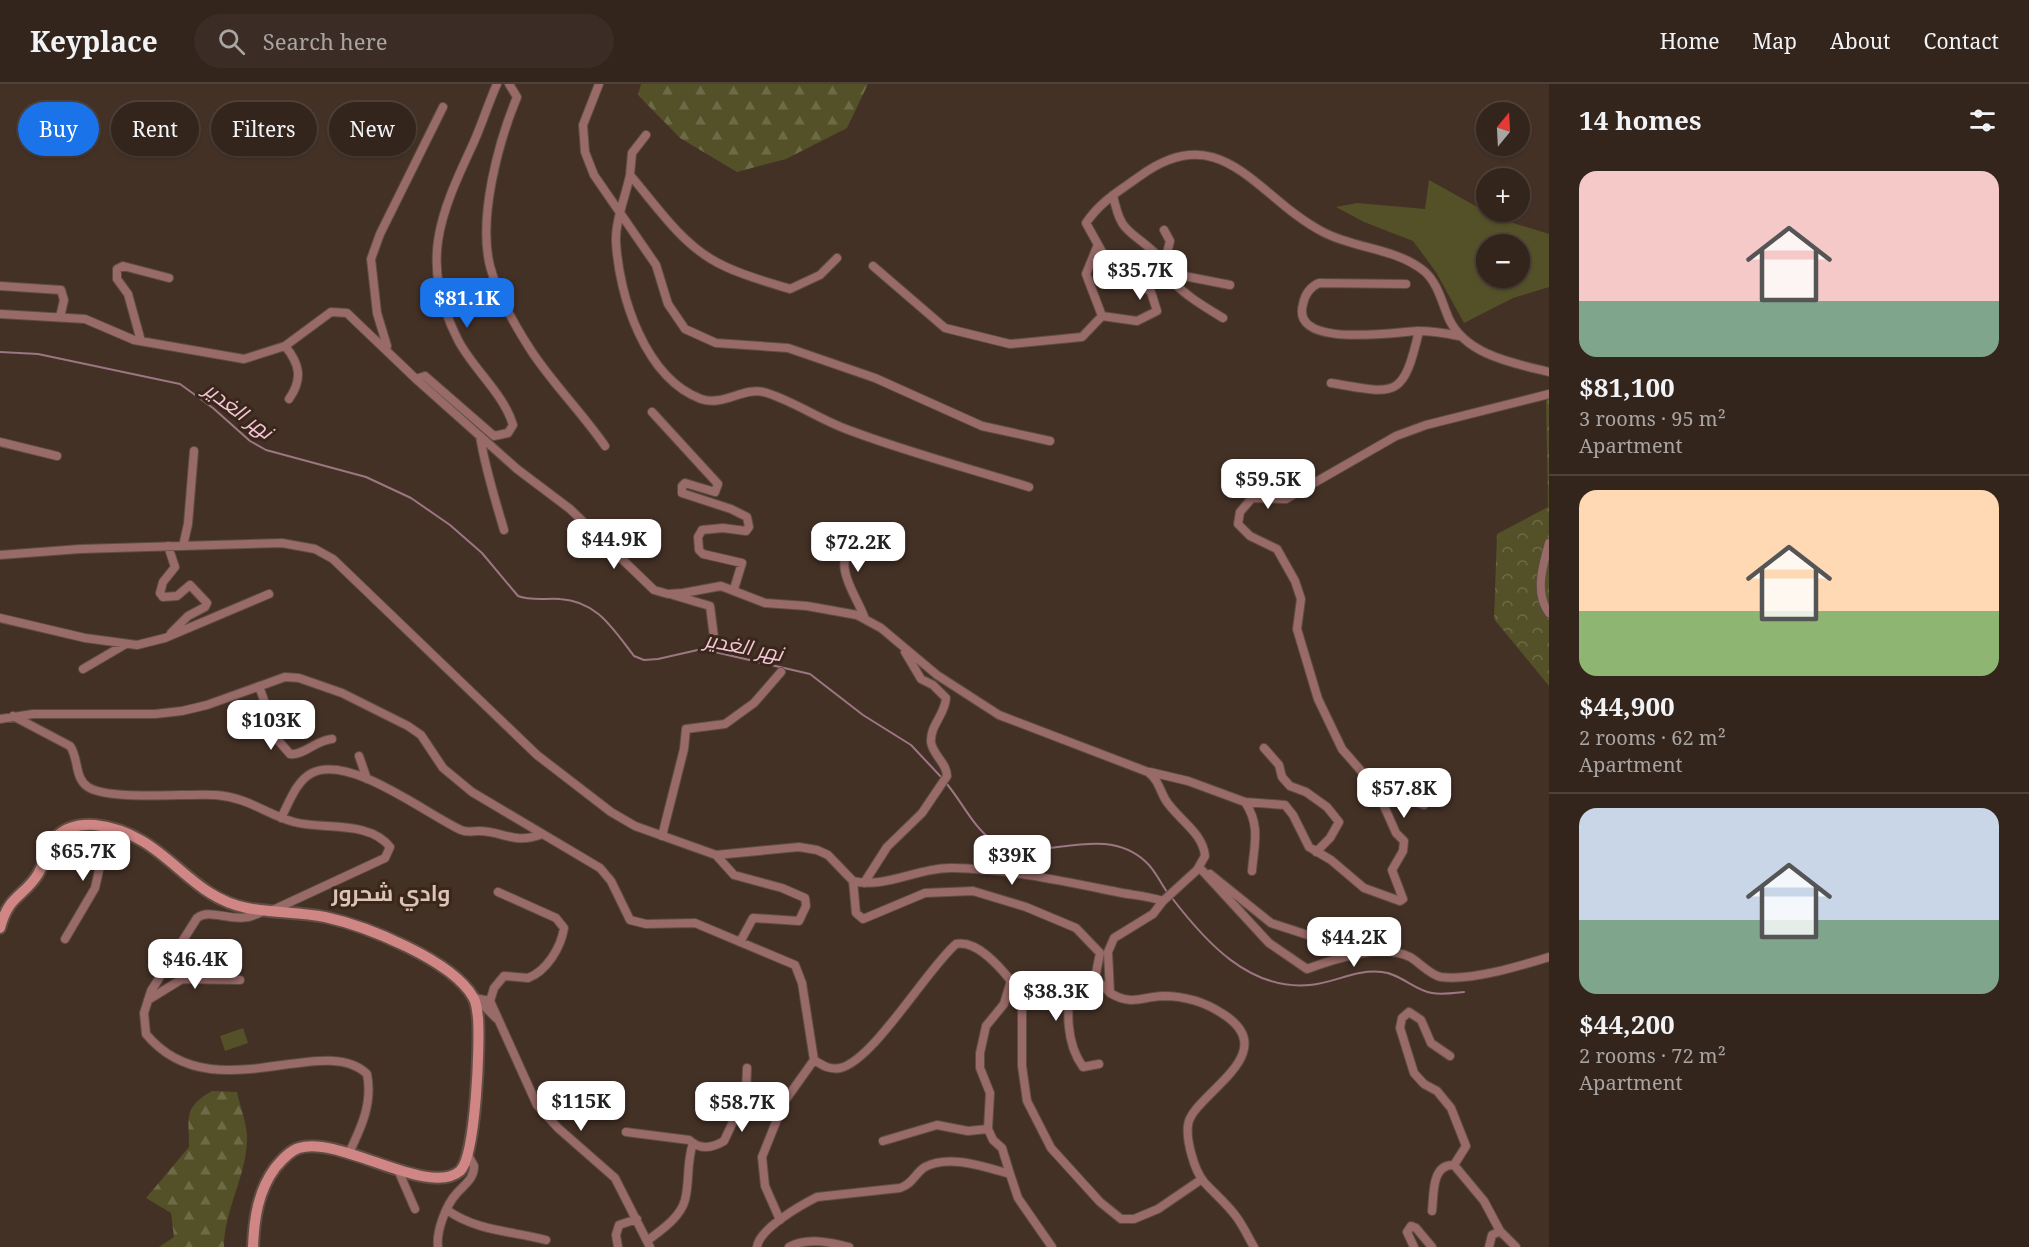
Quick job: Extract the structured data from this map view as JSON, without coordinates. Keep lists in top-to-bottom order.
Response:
{
  "districts": ["وادي شحرور"],
  "water": ["نهر الغدير"],
  "north": "top",
  "page": {
    "header": "Keyplace",
    "search": "Search here",
    "nav": [
      "Home",
      "Map",
      "About",
      "Contact"
    ],
    "heading": "14 homes",
    "map_buttons": ["+", "−"],
    "chip": [
      "Buy",
      "Rent",
      "Filters",
      "New"
    ],
    "list": [
      {
        "name": "$81,100",
        "note": "3 rooms · 95 m² · Apartment"
      },
      {
        "name": "$44,900",
        "note": "2 rooms · 62 m² · Apartment"
      },
      {
        "name": "$44,200",
        "note": "2 rooms · 72 m² · Apartment"
      }
    ],
    "price": [
      "$35.7K",
      "$81.1K",
      "$59.5K",
      "$44.9K",
      "$72.2K",
      "$103K",
      "$57.8K",
      "$65.7K",
      "$39K",
      "$44.2K",
      "$46.4K",
      "$38.3K",
      "$115K",
      "$58.7K"
    ]
  }
}
